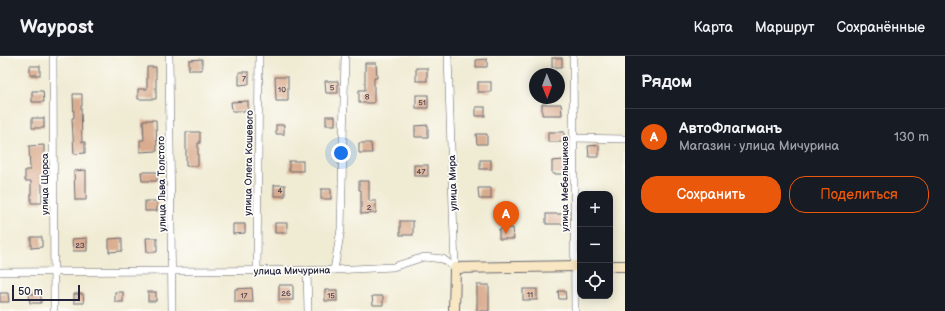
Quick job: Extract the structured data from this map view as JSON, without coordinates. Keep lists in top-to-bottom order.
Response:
{
  "streets": {
    "street": [
      "улица Олега Кошевого",
      "улица Мира",
      "улица Щорса",
      "улица Льва Толстого",
      "улица Мебельщиков",
      "улица Мичурина"
    ]
  },
  "crossings": [
    ["улица Олега Кошевого", "улица Мичурина"],
    ["улица Мира", "улица Мичурина"],
    ["улица Щорса", "улица Мичурина"],
    ["улица Льва Толстого", "улица Мичурина"]
  ],
  "house_numbers": [
    "7",
    "5",
    "10",
    "8",
    "51",
    "47",
    "4",
    "2",
    "23",
    "26",
    "11",
    "17",
    "15"
  ],
  "scale_bar": "50 m",
  "north": "bottom",
  "page": {
    "header": "Waypost",
    "nav": ["Карта", "Маршрут", "Сохранённые"],
    "heading": "Рядом",
    "list": [
      {
        "mark": "A",
        "name": "АвтоФлагманъ",
        "note": "Магазин · улица Мичурина",
        "value": "130 m"
      }
    ],
    "buttons": ["Сохранить", "Поделиться"],
    "map_buttons": ["+", "−"],
    "pins": "A",
    "scale": "50 m"
  }
}
